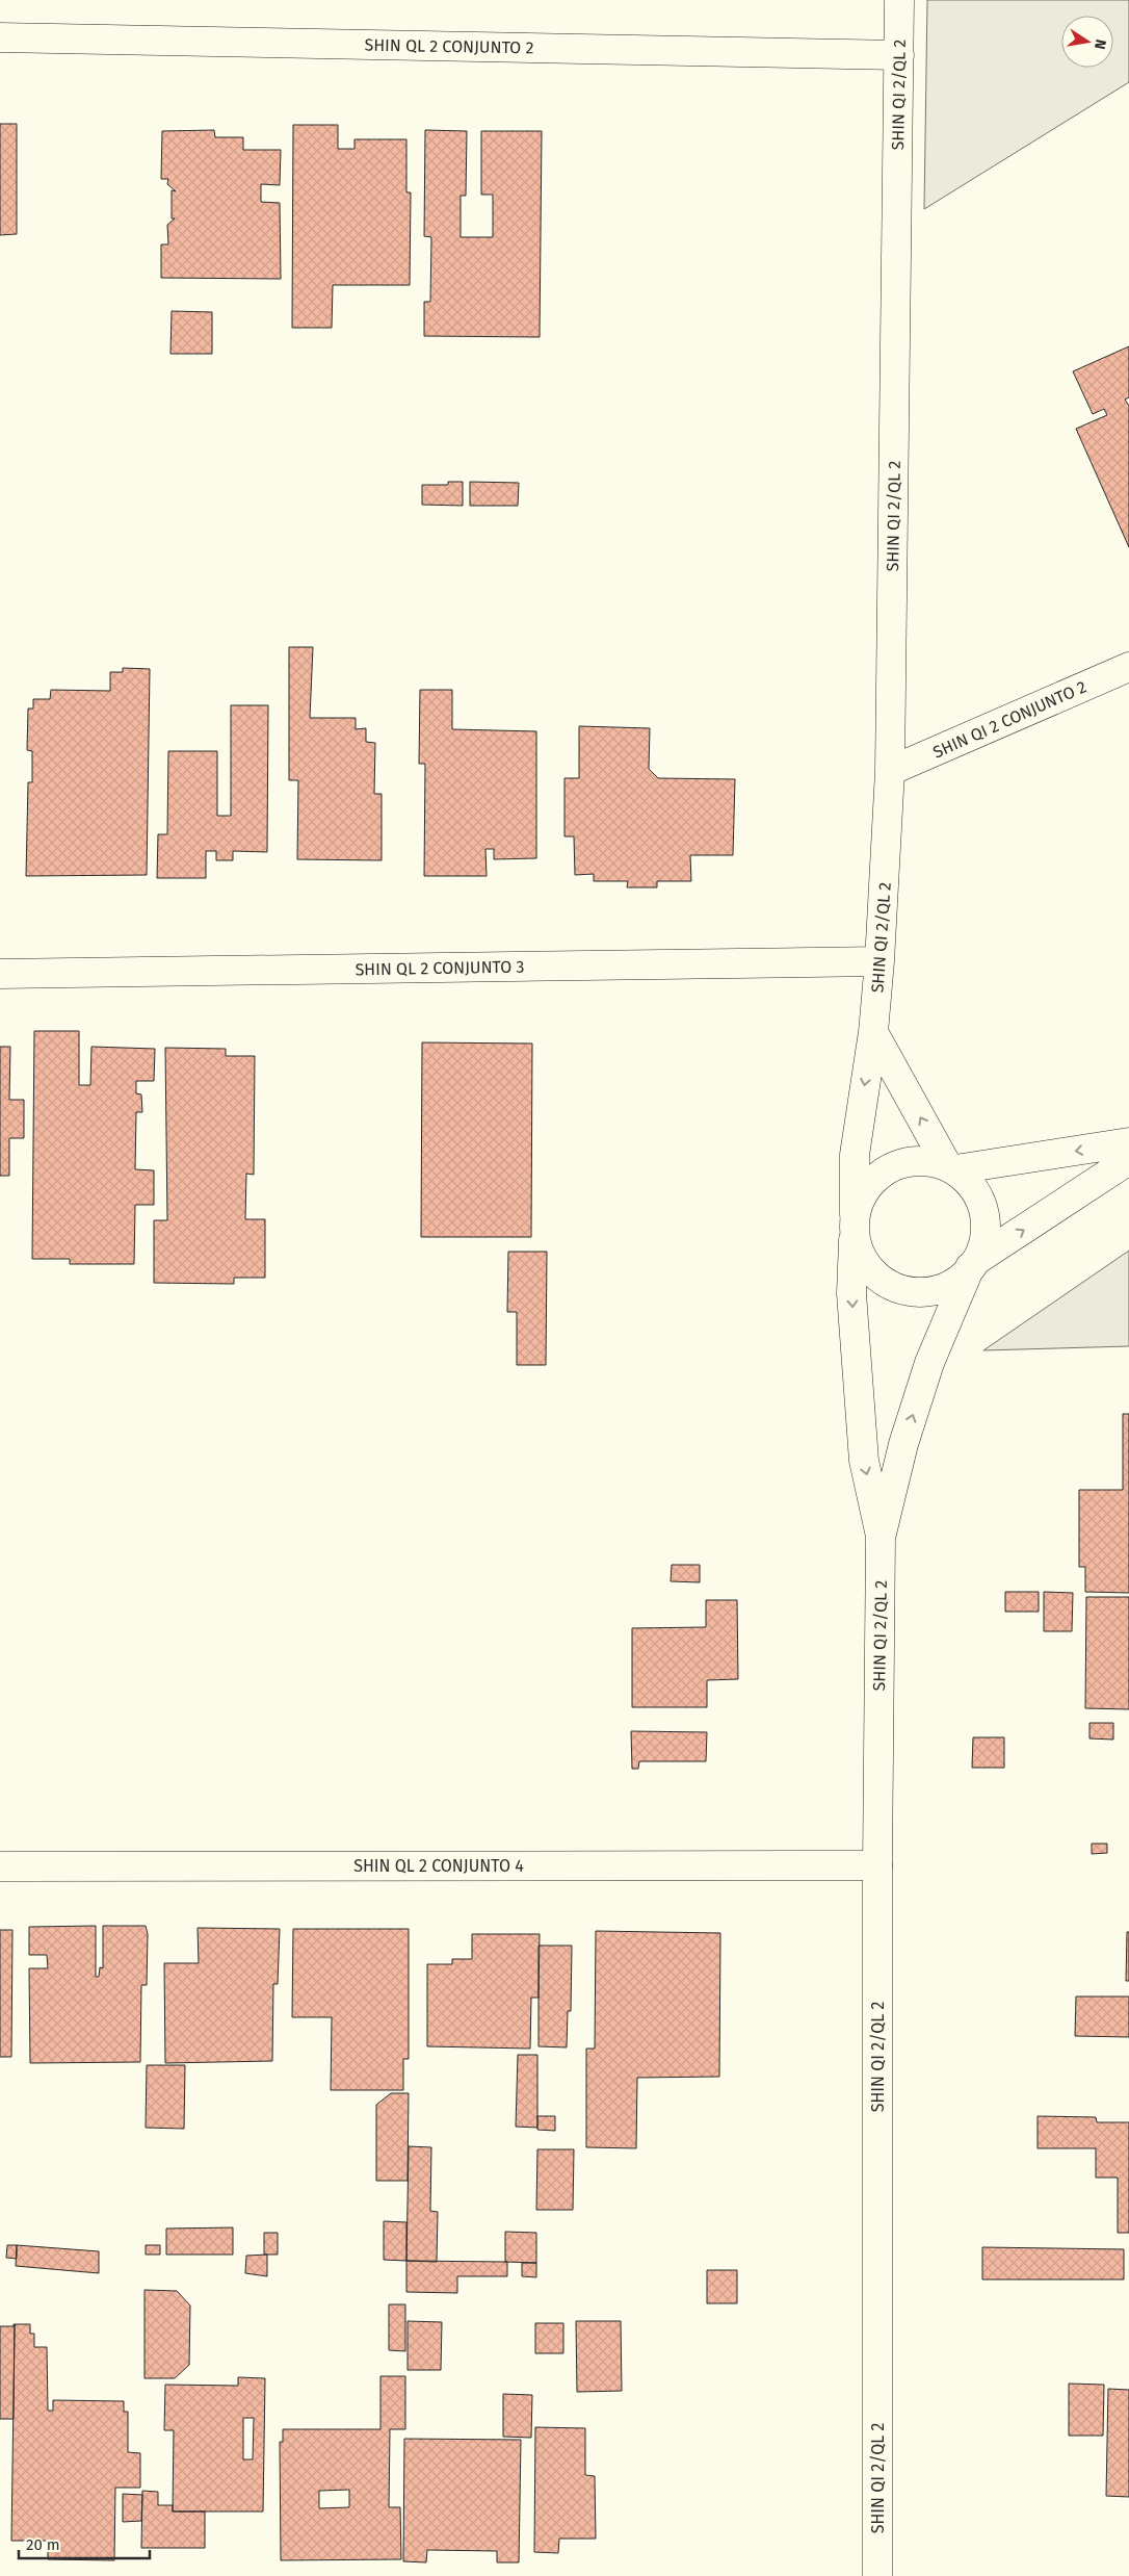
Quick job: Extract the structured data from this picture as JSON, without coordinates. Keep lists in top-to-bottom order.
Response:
{
  "streets": {
    "street": [
      "SHIN QL 2 CONJUNTO 2",
      "SHIN QI 2/QL 2",
      "SHIN QI 2 CONJUNTO 2",
      "SHIN QL 2 CONJUNTO 3",
      "SHIN QL 2 CONJUNTO 4"
    ]
  },
  "crossings": [
    ["SHIN QL 2 CONJUNTO 2", "SHIN QI 2/QL 2"],
    ["SHIN QI 2/QL 2", "SHIN QI 2 CONJUNTO 2"],
    ["SHIN QI 2/QL 2", "SHIN QL 2 CONJUNTO 3"],
    ["SHIN QI 2/QL 2", "SHIN QL 2 CONJUNTO 4"]
  ],
  "scale_bar": "20 m",
  "north": "right"
}
